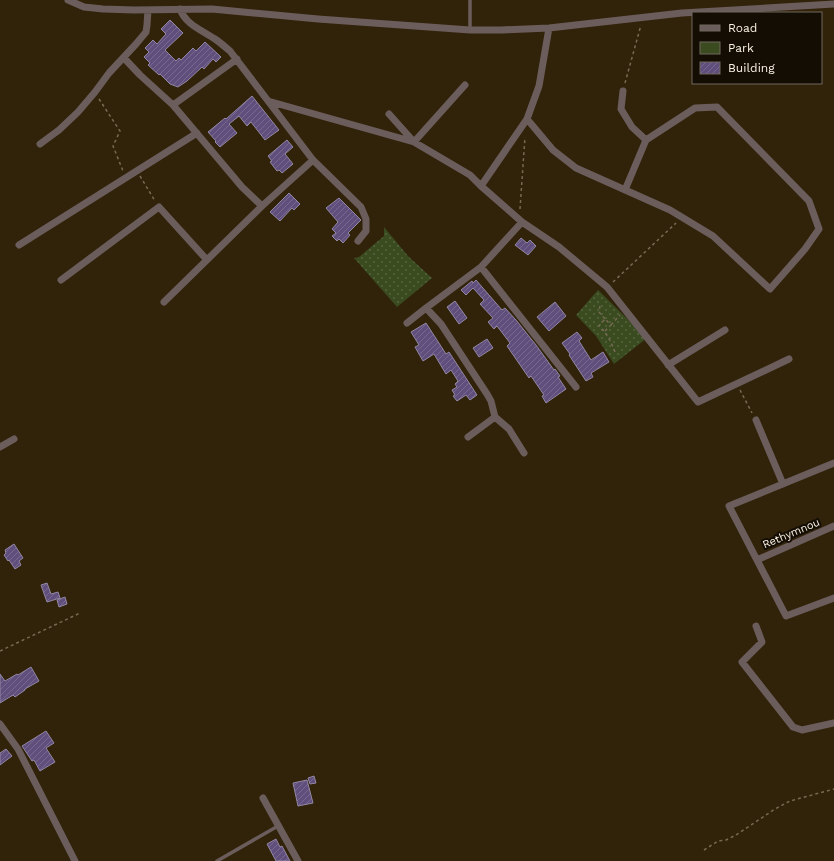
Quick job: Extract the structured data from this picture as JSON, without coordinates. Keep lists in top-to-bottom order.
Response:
{
  "streets": {
    "street": ["Rethymnou"]
  },
  "legend": ["Road", "Park", "Building"]
}
